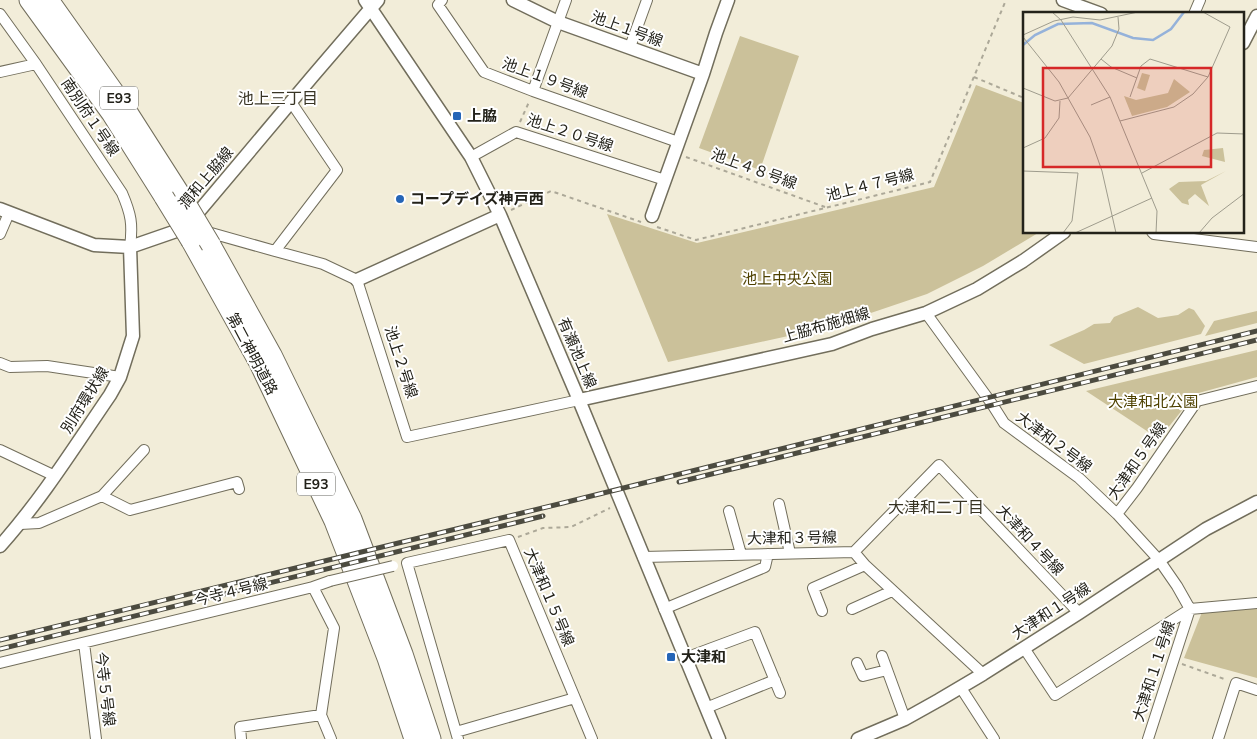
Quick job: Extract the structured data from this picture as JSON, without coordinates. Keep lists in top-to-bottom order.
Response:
{
  "streets": {
    "highway": ["E93", "第二神明道路"],
    "street": [
      "池上１号線",
      "池上１９号線",
      "南別府１号線",
      "池上２０号線",
      "潤和上脇線",
      "上脇布施畑線",
      "有瀬池上線",
      "池上２号線",
      "別府環状線",
      "大津和２号線",
      "大津和５号線",
      "大津和３号線",
      "大津和４号線",
      "今寺４号線",
      "大津和１５号線",
      "大津和１号線",
      "大津和１１号線",
      "今寺５号線"
    ],
    "path": ["池上４８号線", "池上４７号線"]
  },
  "crossings": [
    ["池上１９号線", "池上４８号線"],
    ["南別府１号線", "潤和上脇線"],
    ["南別府１号線", "別府環状線"],
    ["池上２０号線", "有瀬池上線"],
    ["池上４８号線", "池上４７号線"],
    ["潤和上脇線", "有瀬池上線"],
    ["潤和上脇線", "第二神明道路"],
    ["潤和上脇線", "別府環状線"],
    ["池上４７号線", "有瀬池上線"],
    ["上脇布施畑線", "有瀬池上線"],
    ["上脇布施畑線", "池上２号線"],
    ["上脇布施畑線", "大津和２号線"],
    ["有瀬池上線", "池上２号線"],
    ["有瀬池上線", "大津和３号線"],
    ["大津和２号線", "大津和５号線"],
    ["大津和２号線", "大津和１号線"],
    ["大津和２号線", "大津和１１号線"],
    ["大津和３号線", "大津和４号線"],
    ["大津和３号線", "大津和１号線"],
    ["大津和４号線", "大津和１号線"],
    ["今寺４号線", "大津和１５号線"],
    ["今寺４号線", "今寺５号線"],
    ["大津和１号線", "大津和１１号線"]
  ],
  "districts": ["池上三丁目", "大津和二丁目"],
  "parks": ["池上中央公園", "大津和北公園"],
  "places": {
    "transit": ["上脇", "大津和"],
    "other": ["コープデイズ神戸西"]
  }
}
